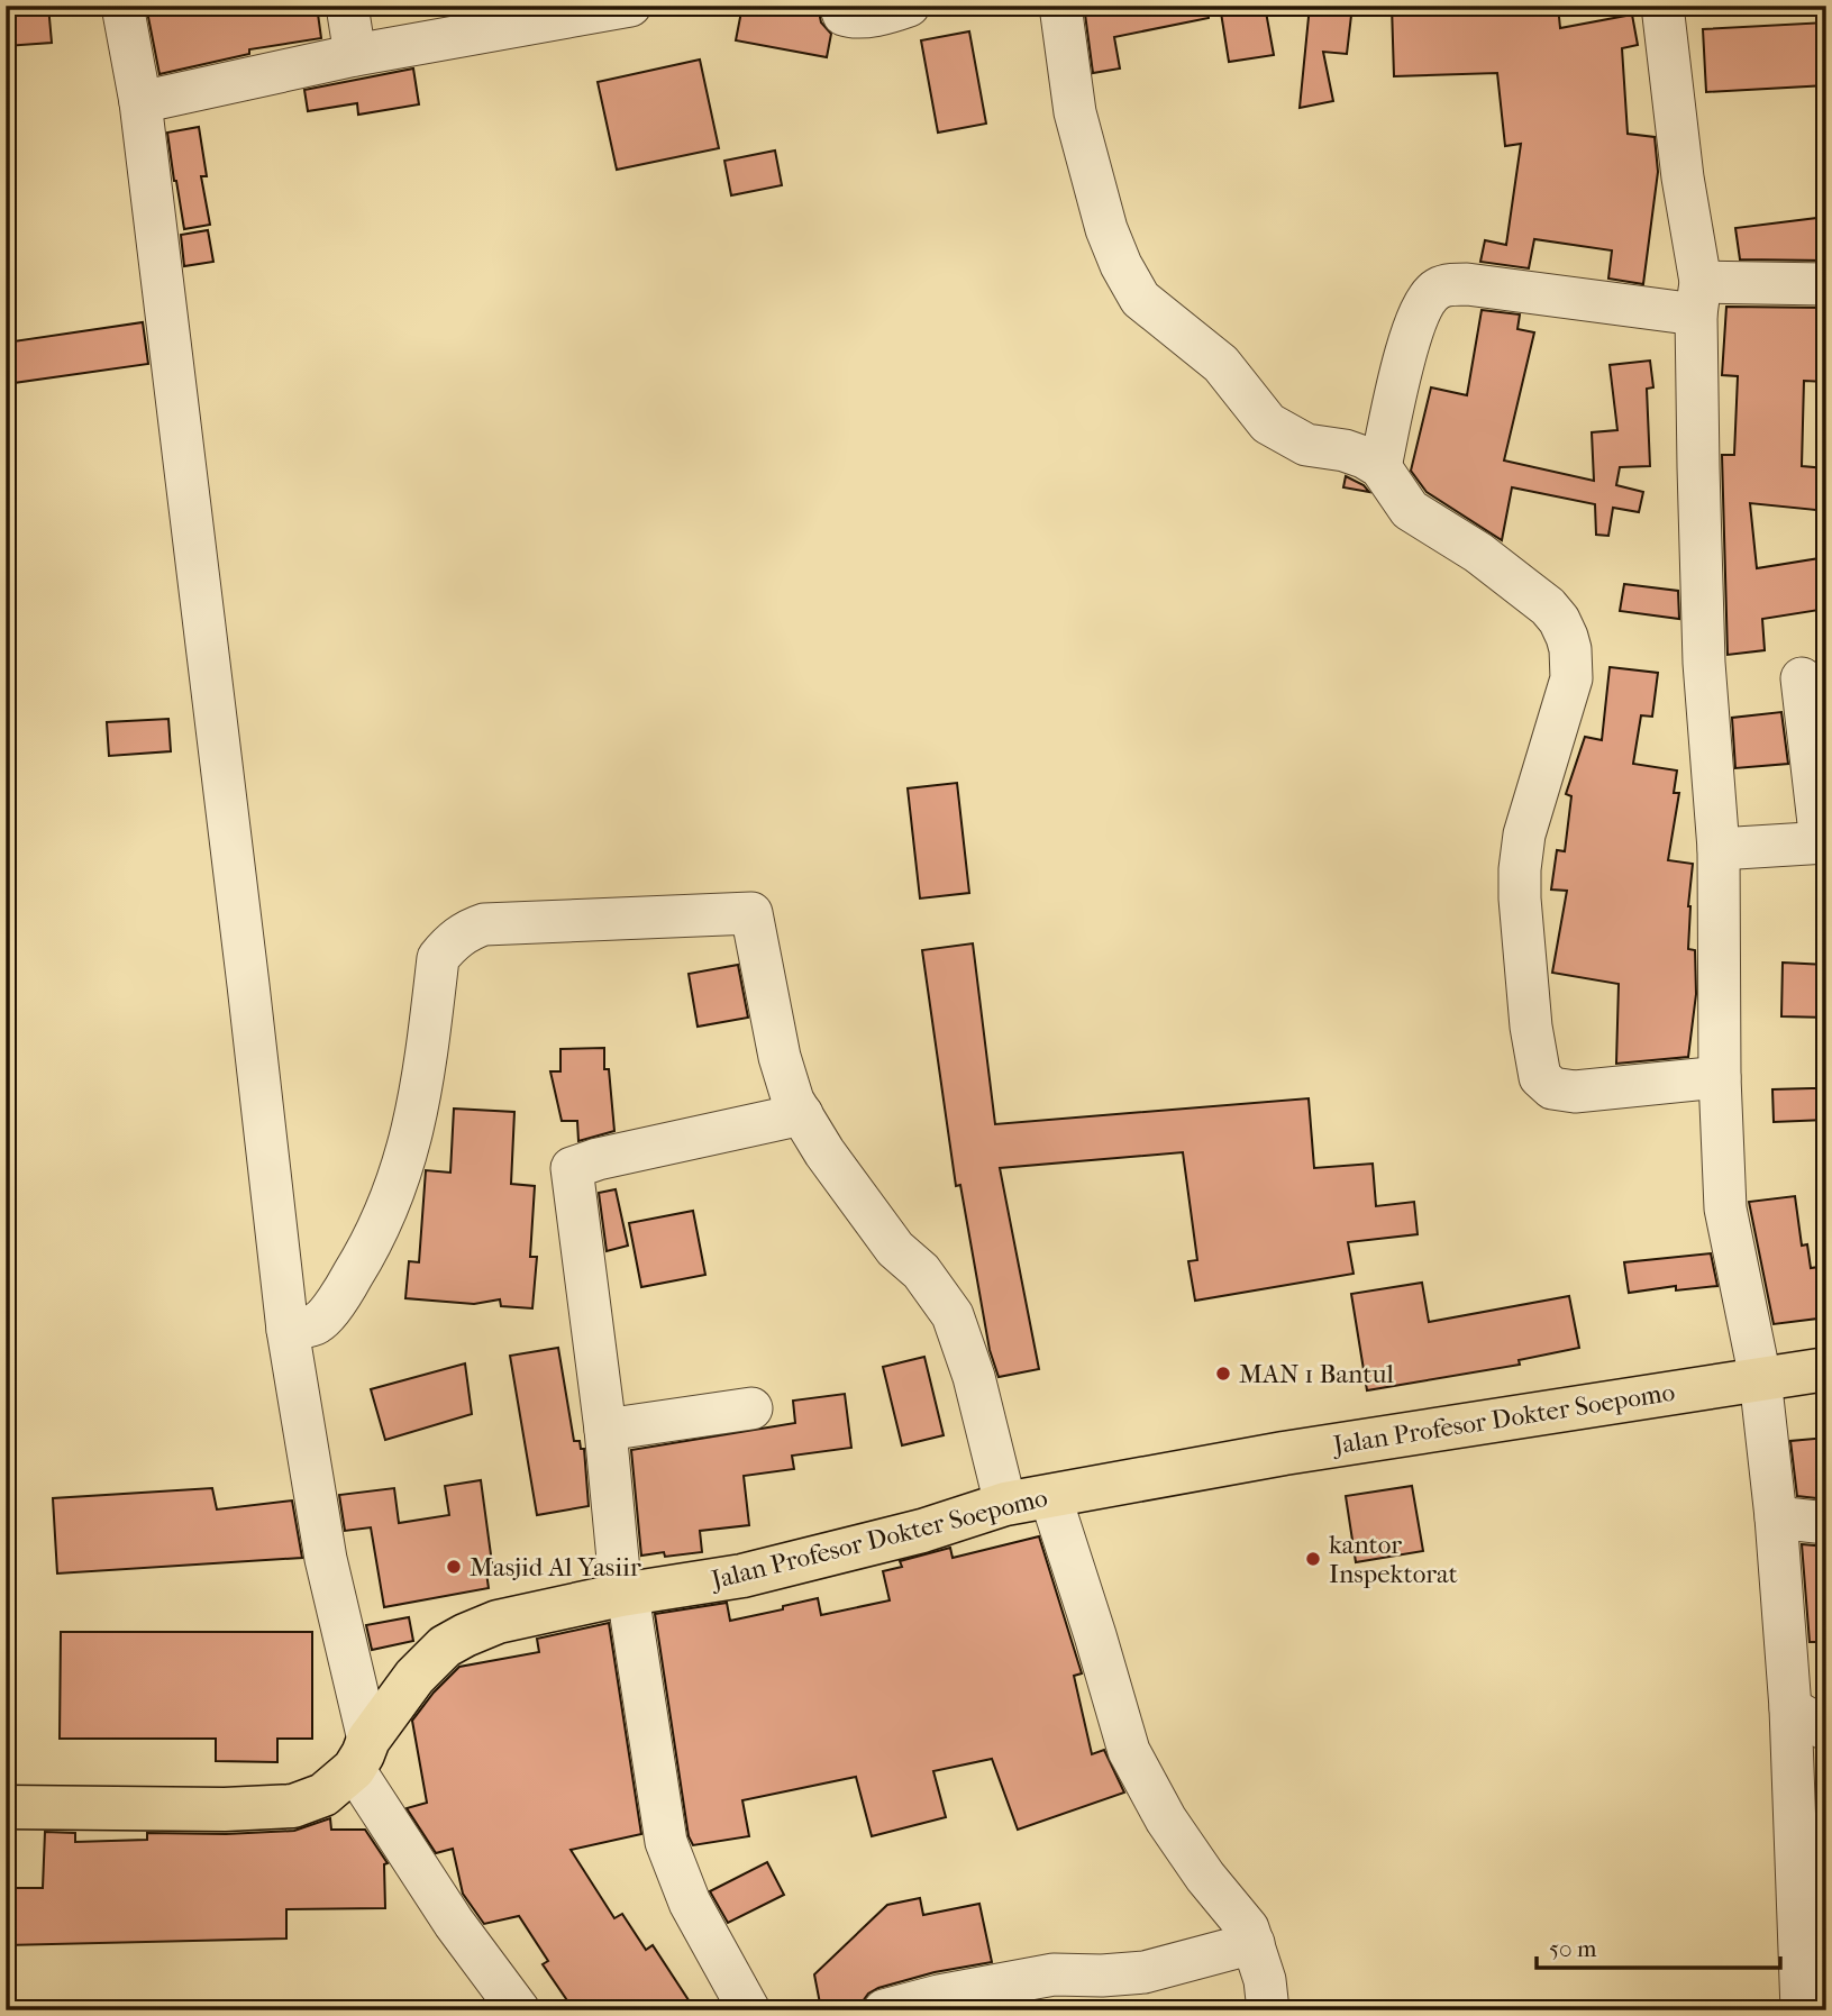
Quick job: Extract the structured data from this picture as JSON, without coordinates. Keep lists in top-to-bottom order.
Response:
{
  "streets": {
    "main road": ["Jalan Profesor Dokter Soepomo"]
  },
  "places": ["MAN 1 Bantul", "kantor Inspektorat", "Masjid Al Yasiir"],
  "scale_bar": "50 m"
}
